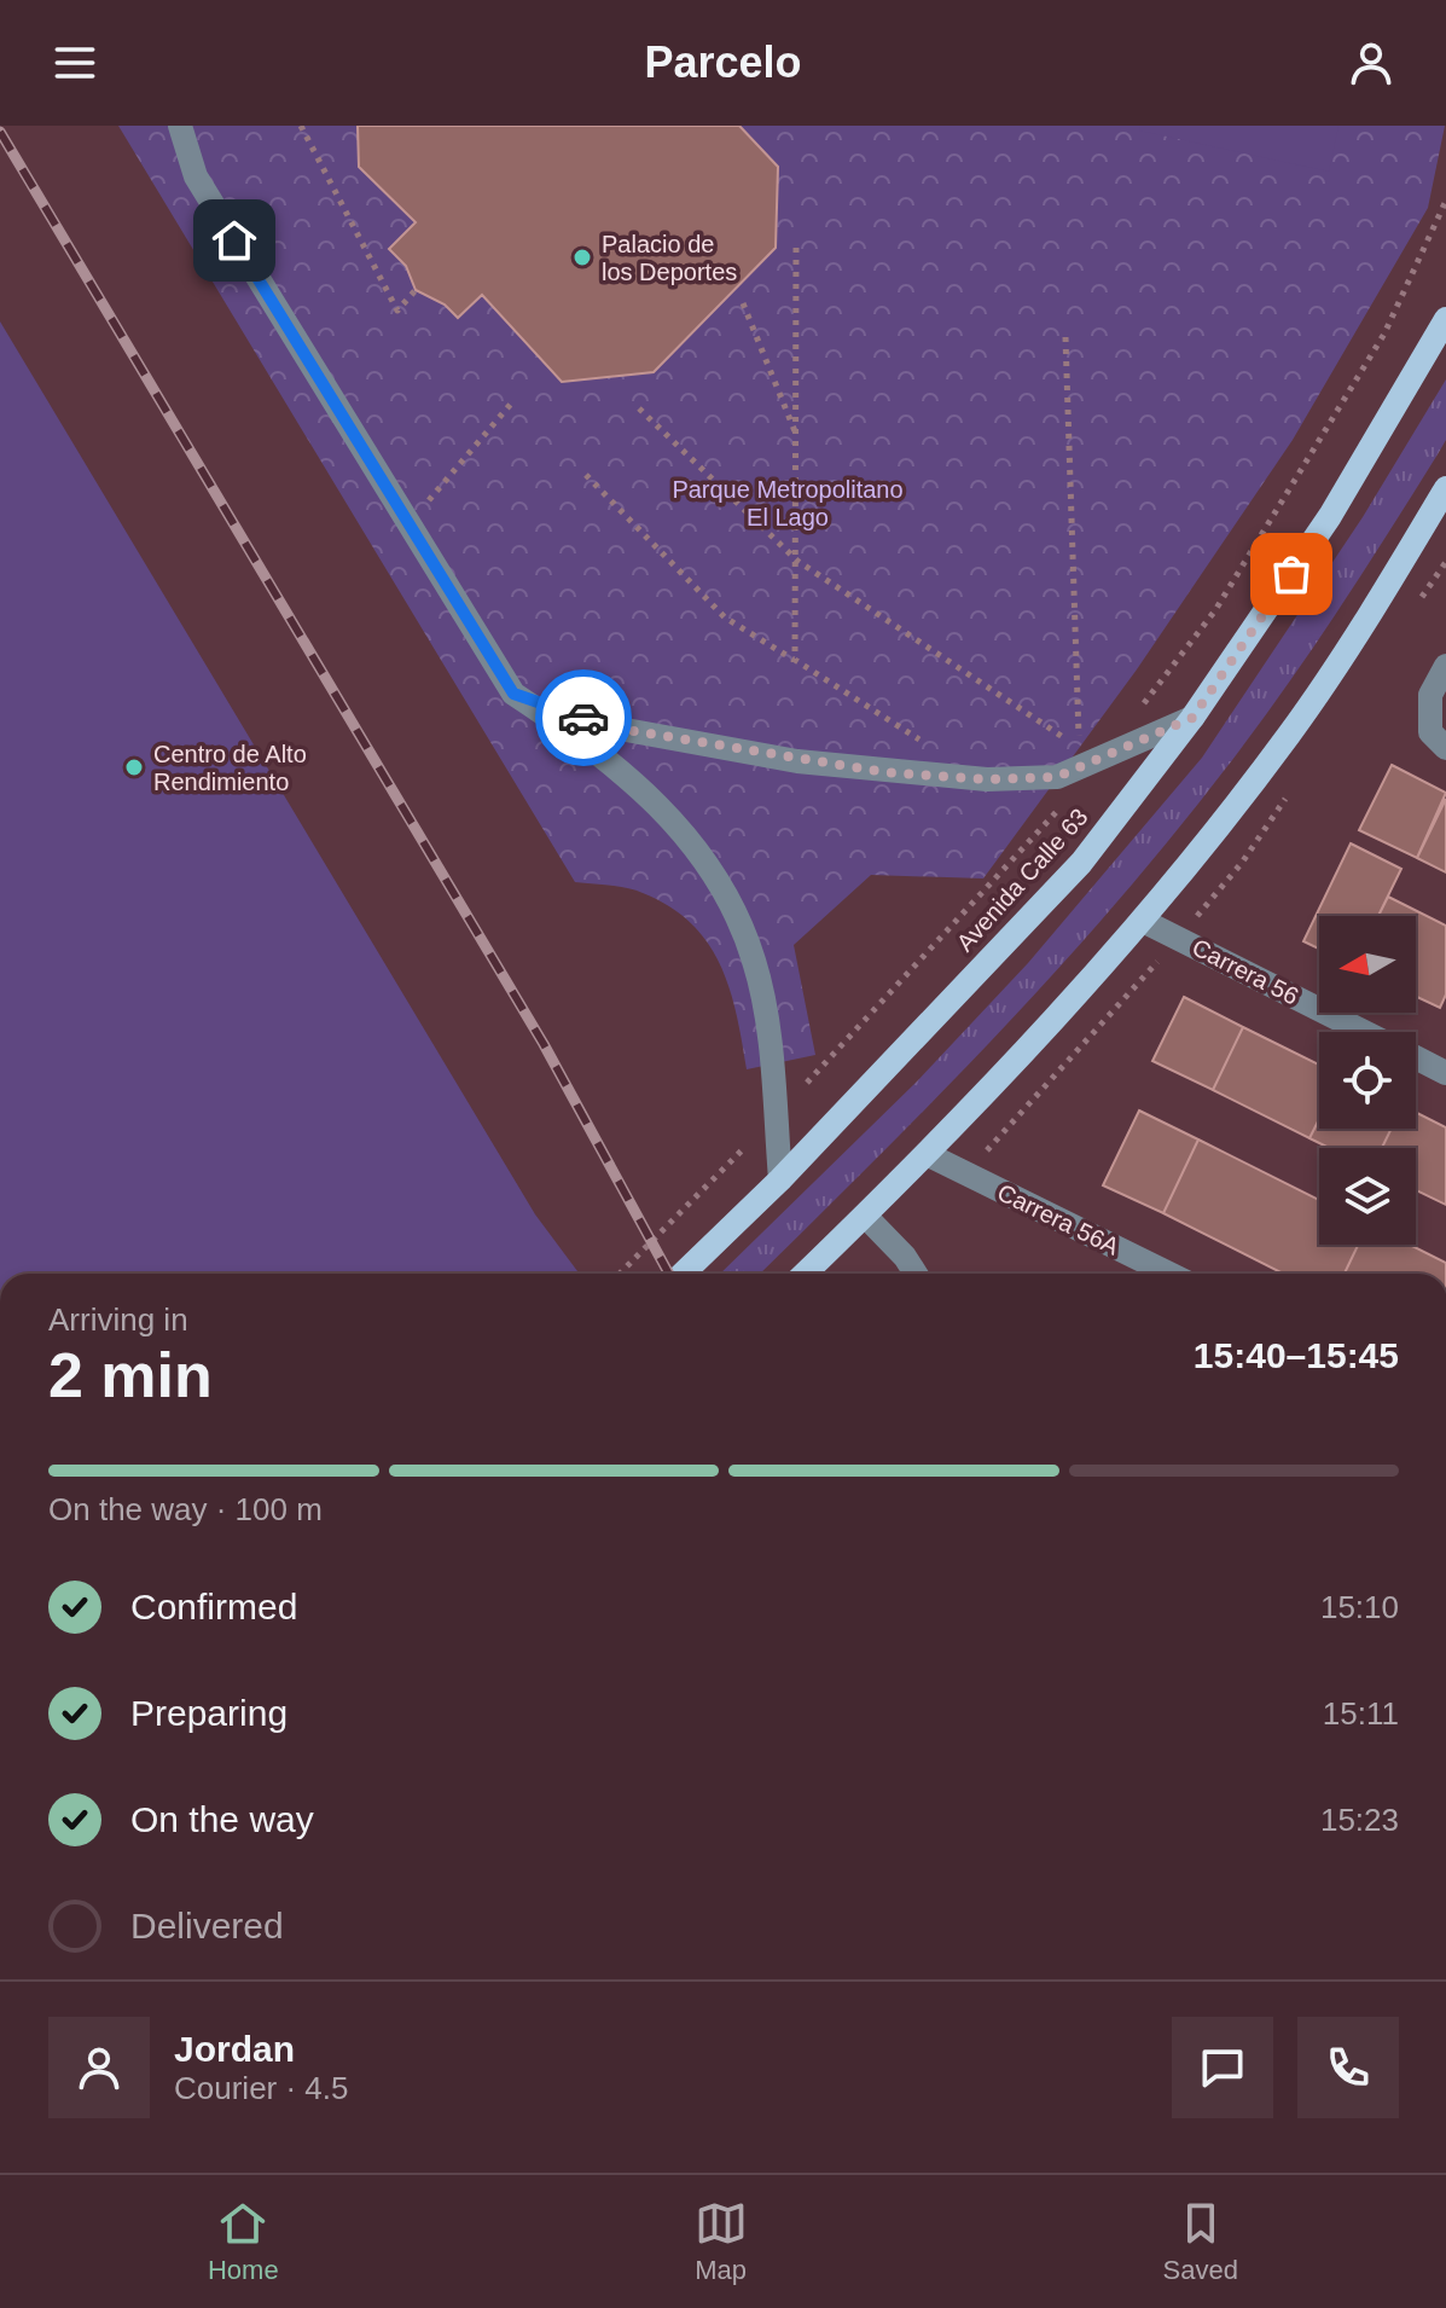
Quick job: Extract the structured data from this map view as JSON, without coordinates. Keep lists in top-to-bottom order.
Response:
{
  "streets": {
    "main road": ["Avenida Calle 63"],
    "street": ["Carrera 56", "Carrera 56A"]
  },
  "parks": ["Parque Metropolitano El Lago"],
  "places": ["Palacio de los Deportes", "Centro de Alto Rendimiento"],
  "north": "left",
  "page": {
    "header": "Parcelo",
    "heading": ["2 min", "Arriving in", "15:40–15:45"],
    "panel": ["Jordan", "Courier · 4.5"],
    "bar": "On the way · 100 m",
    "list": [
      ["Confirmed", "15:10"],
      ["Preparing", "15:11"],
      ["On the way", "15:23"],
      "Delivered"
    ],
    "tabs": ["Home", "Map", "Saved"]
  }
}
